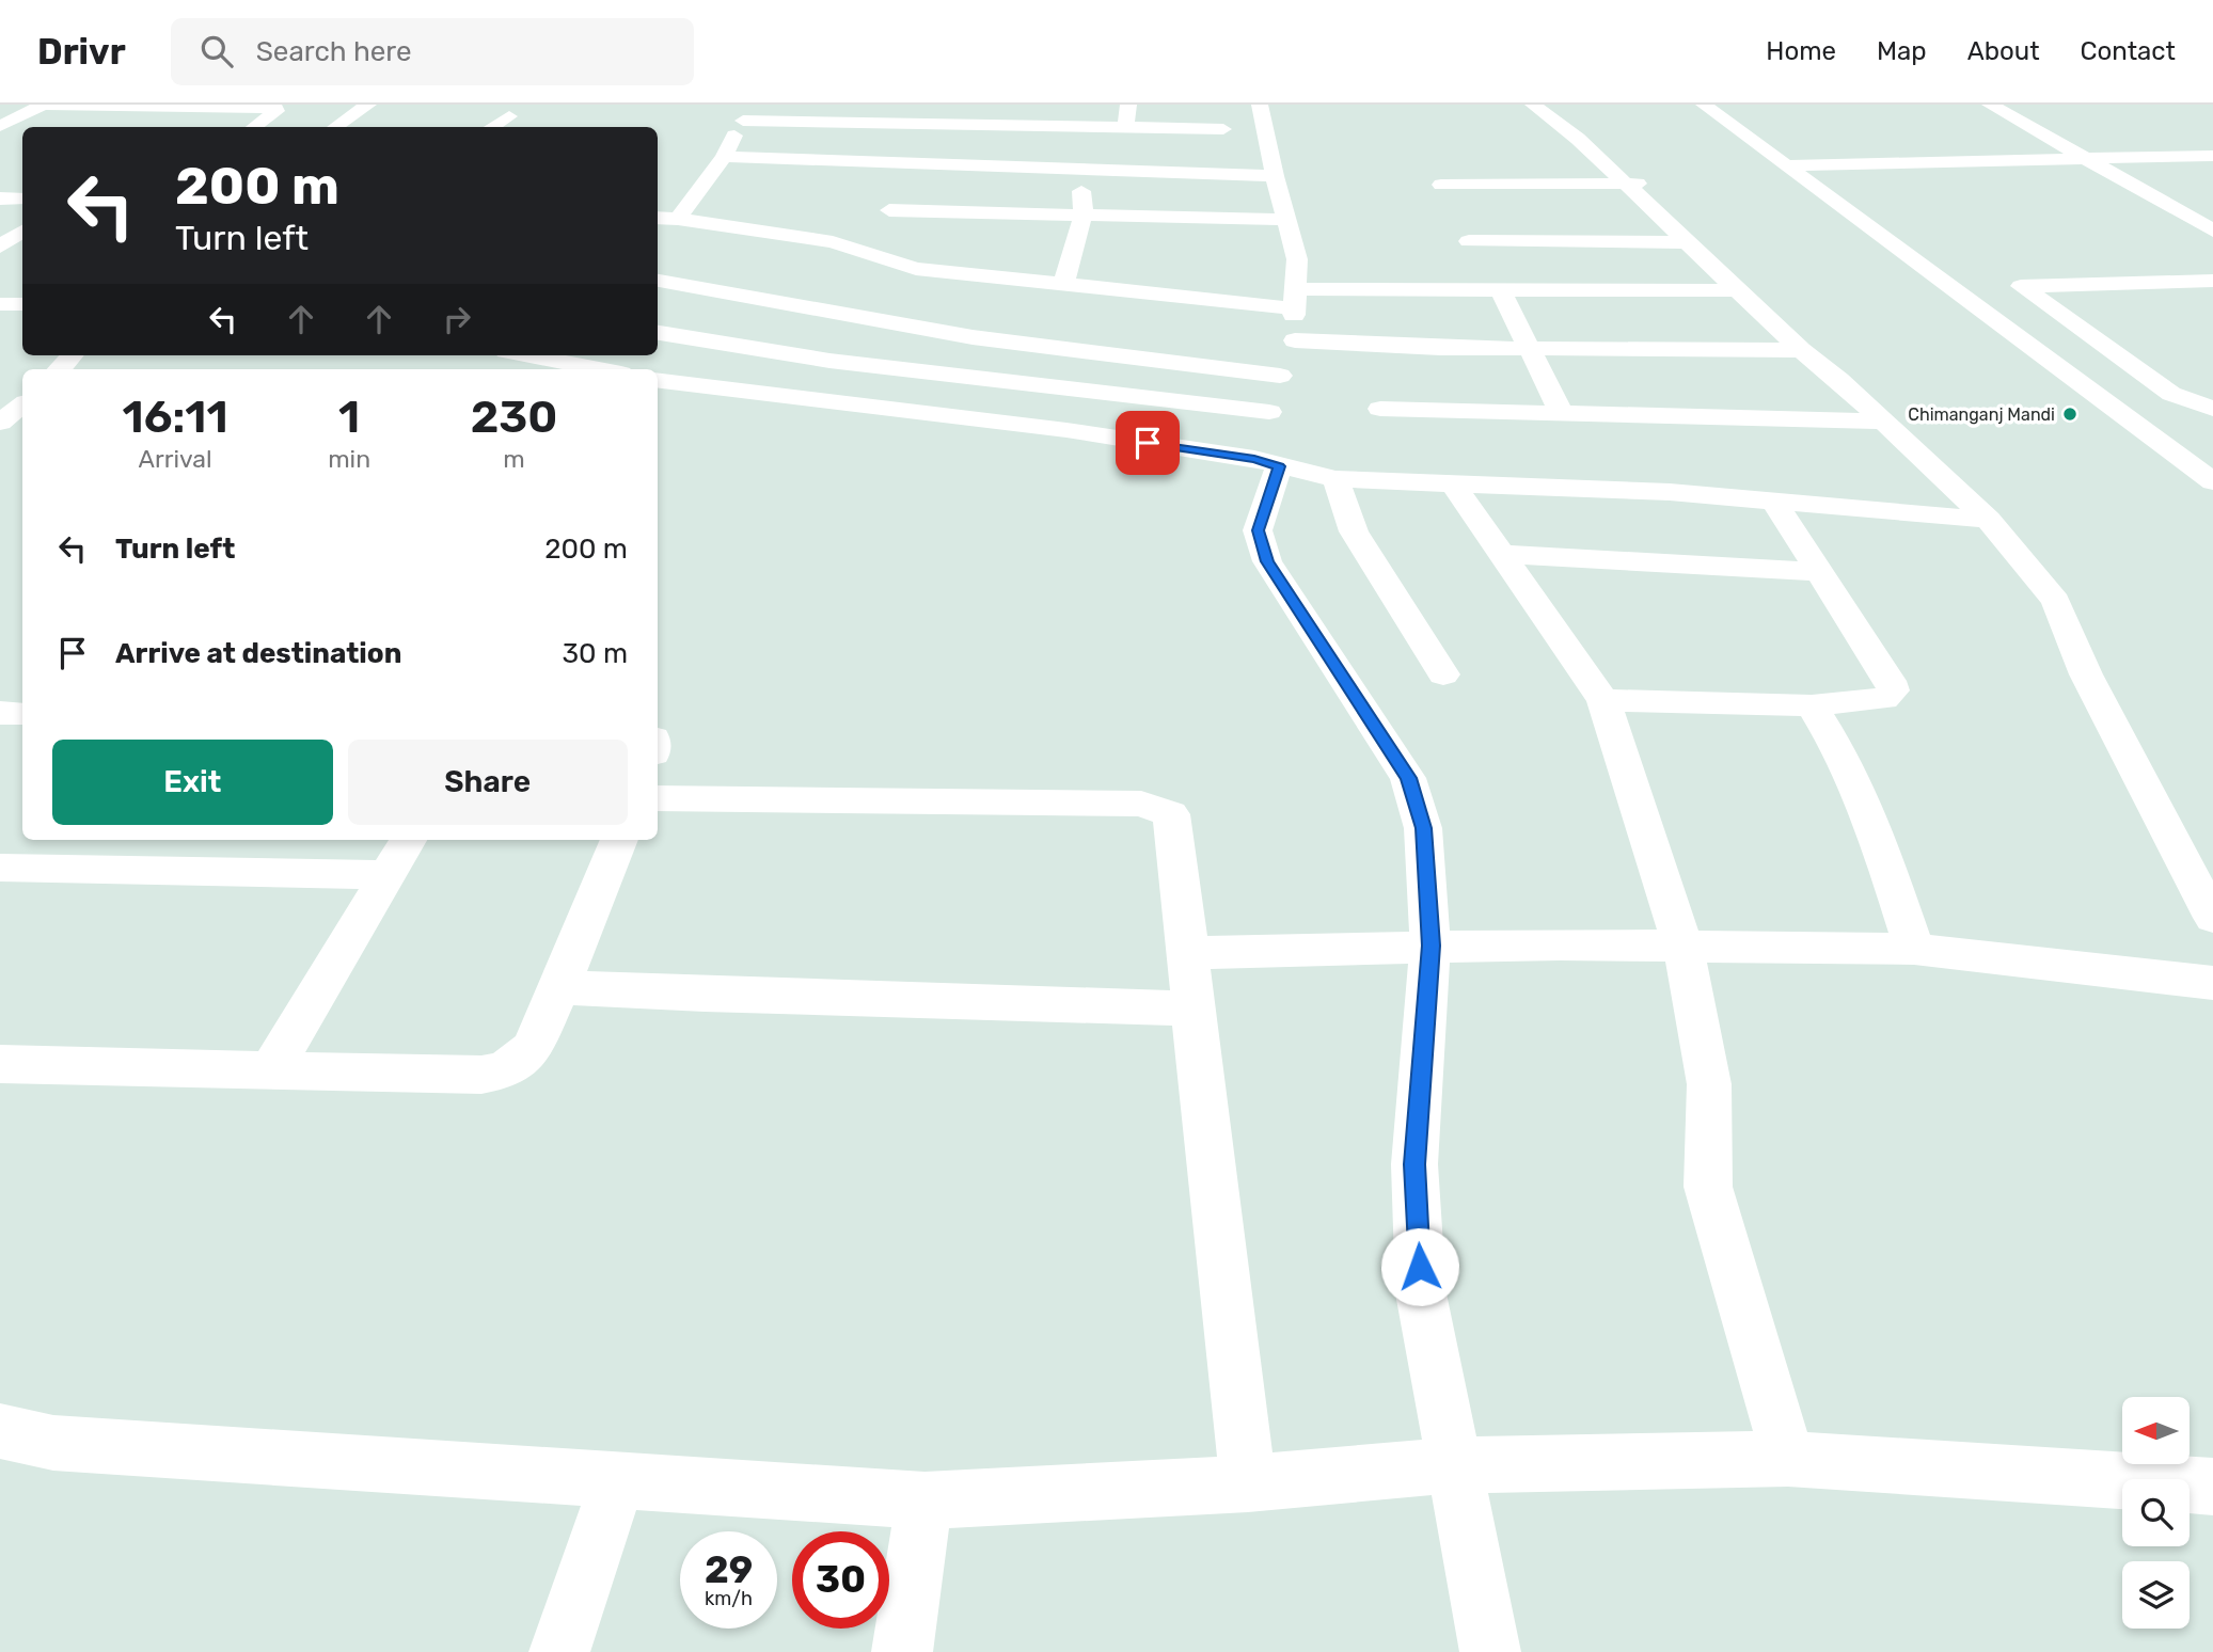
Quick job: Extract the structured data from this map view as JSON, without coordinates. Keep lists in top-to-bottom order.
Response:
{
  "places": ["Chimanganj Mandi"],
  "north": "left",
  "page": {
    "header": "Drivr",
    "search": "Search here",
    "nav": [
      "Home",
      "Map",
      "About",
      "Contact"
    ],
    "turn": ["200 m", "Turn left"],
    "eta": [
      "16:11",
      "Arrival",
      "1",
      "min",
      "230",
      "m"
    ],
    "list": [
      {
        "name": "Turn left",
        "value": "200 m"
      },
      {
        "name": "Arrive at destination",
        "value": "30 m"
      }
    ],
    "buttons": ["Exit", "Share"],
    "speed": "29 km/h",
    "limit": "30"
  }
}
